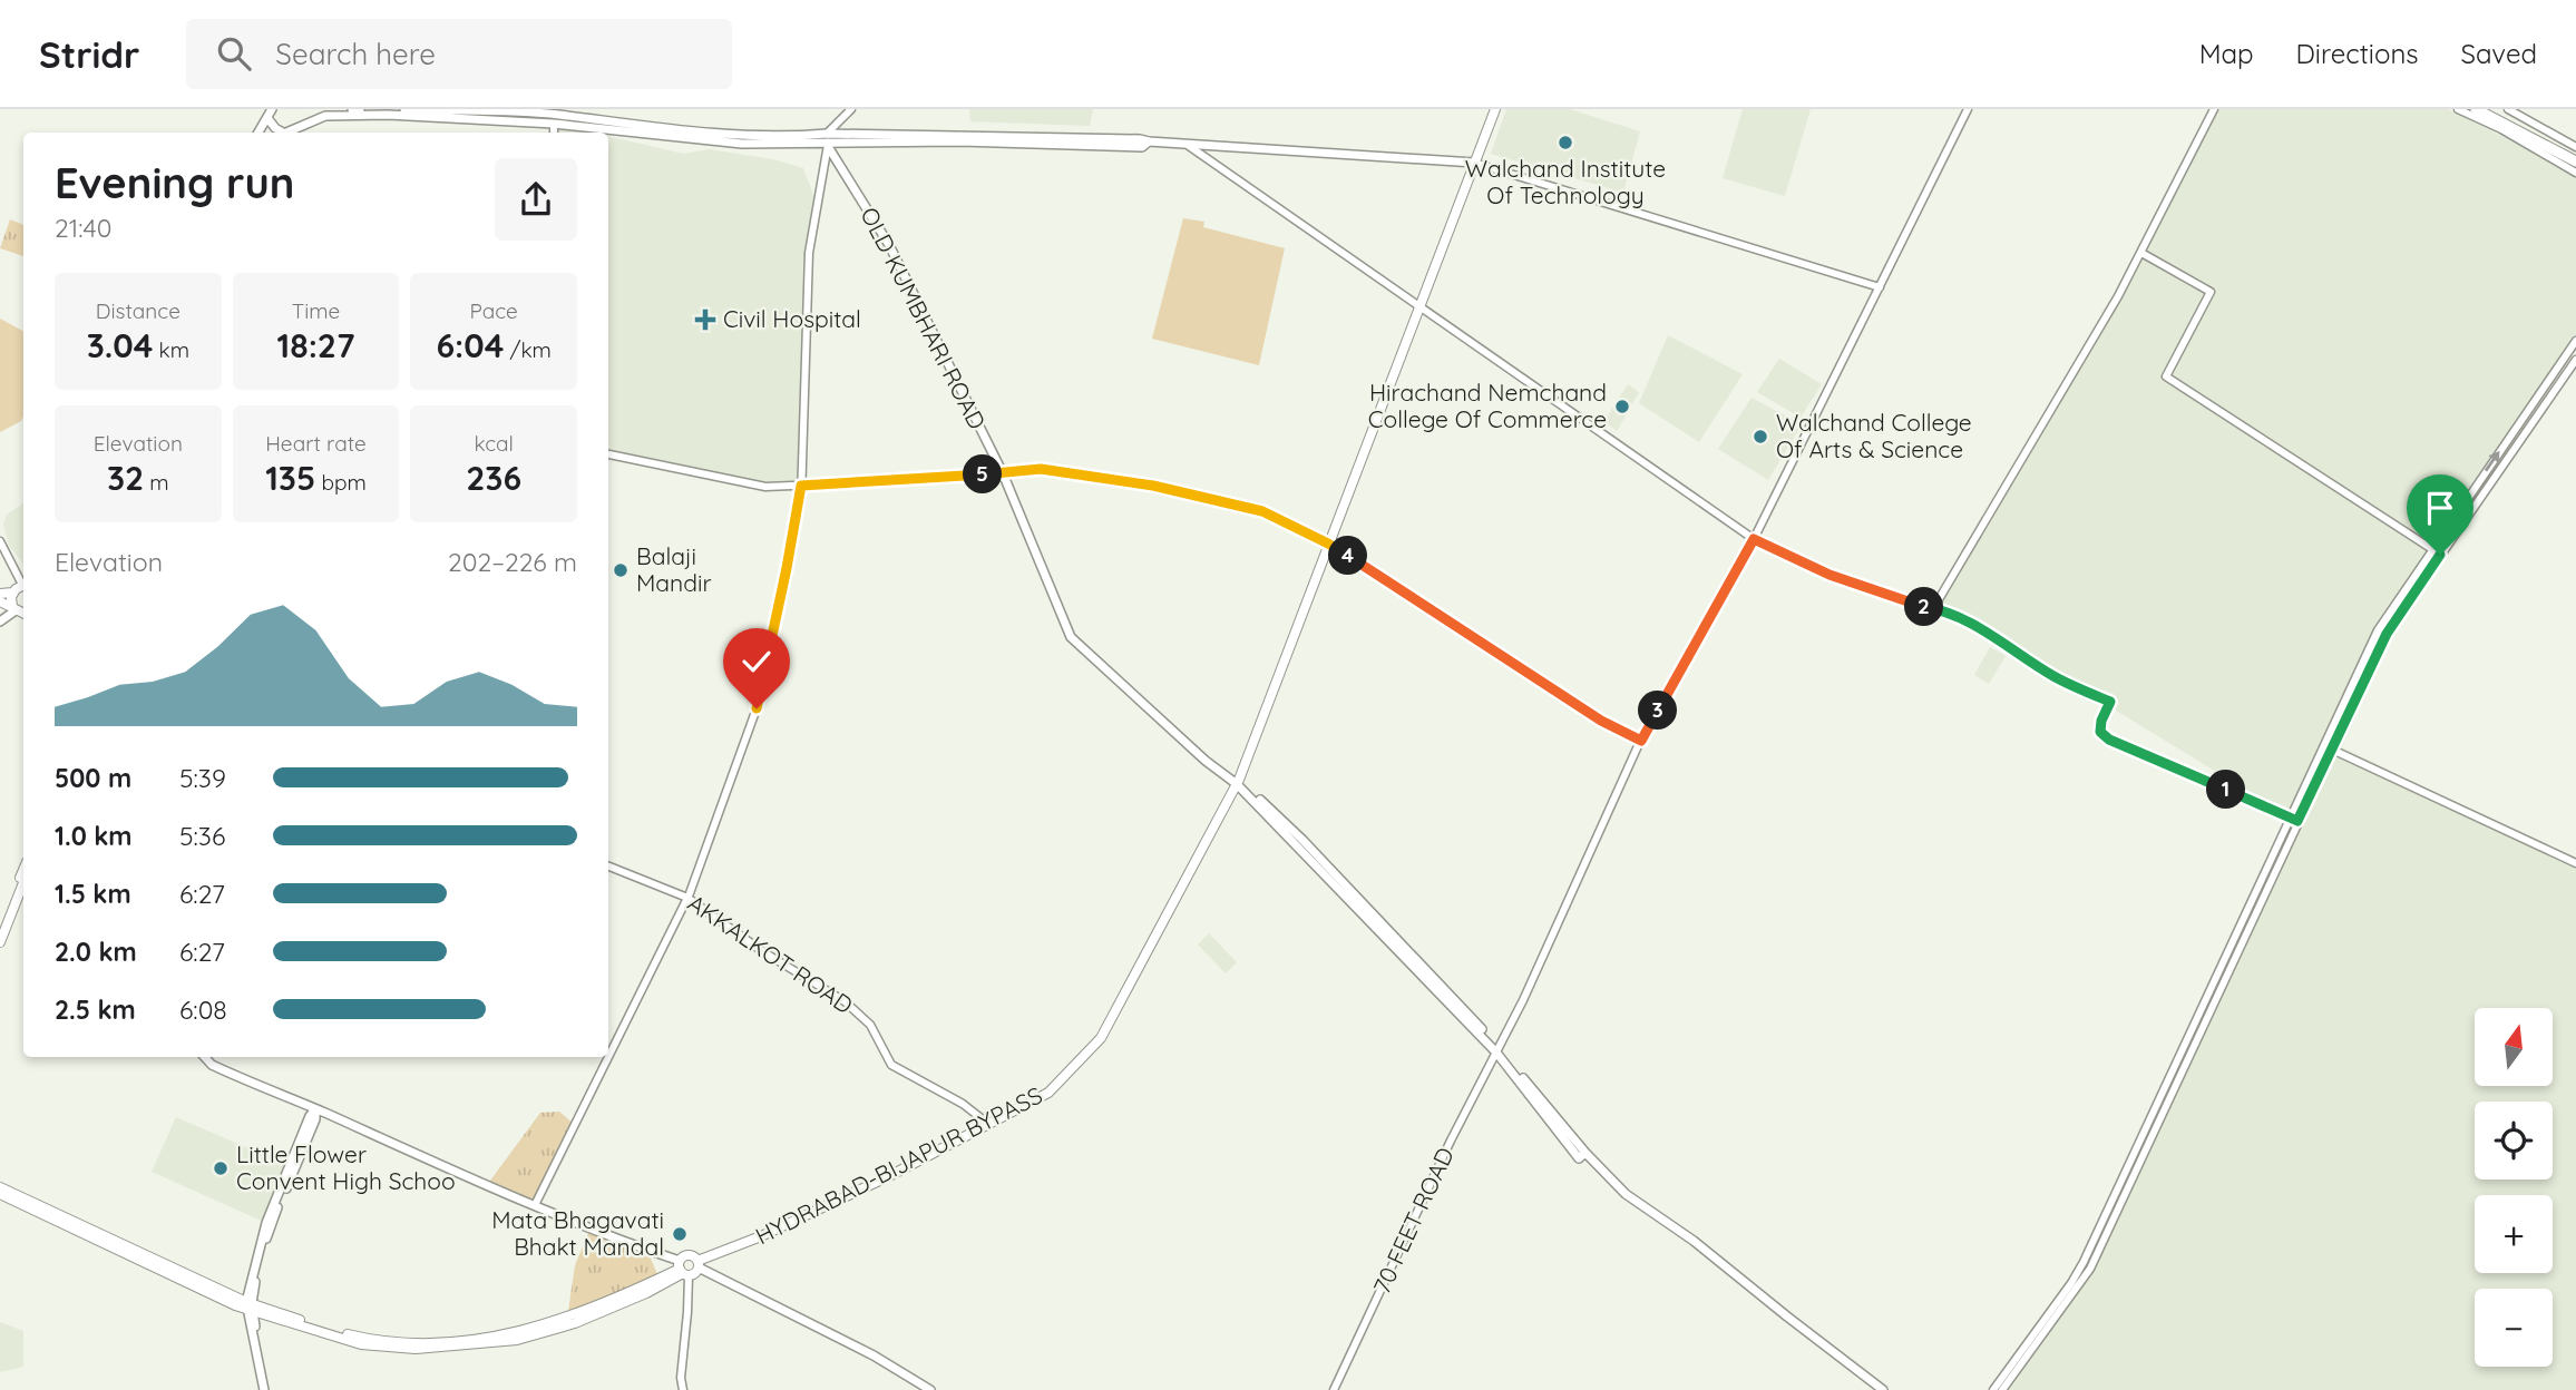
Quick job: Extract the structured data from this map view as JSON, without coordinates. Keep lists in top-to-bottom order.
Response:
{
  "streets": {
    "main road": ["OLD KUMBHARI ROAD", "HYDRABAD-BIJAPUR BYPASS"],
    "street": ["AKKALKOT ROAD", "70 FEET ROAD"]
  },
  "crossings": [
    ["OLD KUMBHARI ROAD", "HYDRABAD-BIJAPUR BYPASS"],
    ["OLD KUMBHARI ROAD", "70 FEET ROAD"],
    ["AKKALKOT ROAD", "HYDRABAD-BIJAPUR BYPASS"]
  ],
  "places": {
    "other": [
      "Walchand Institute Of Technology",
      "Hirachand Nemchand College Of Commerce",
      "Walchand College Of Arts & Science",
      "Balaji Mandir",
      "Little Flower Convent High Schoo",
      "Mata Bhagavati Bhakt Mandal"
    ],
    "health": ["Civil Hospital"]
  },
  "north": "top",
  "page": {
    "header": "Stridr",
    "search": "Search here",
    "nav": ["Map", "Directions", "Saved"],
    "heading": ["Evening run", "21:40"],
    "stats": [
      ["Distance", "3.04 km"],
      ["Time", "18:27"],
      ["Pace", "6:04 /km"],
      ["Elevation", "32 m"],
      ["Heart rate", "135 bpm"],
      ["kcal", "236"]
    ],
    "pins": [
      "5",
      "4",
      "2",
      "3",
      "1"
    ],
    "chart": ["Elevation", "202–226 m"],
    "list": [
      {
        "name": "500 m",
        "note": "5:39"
      },
      {
        "name": "1.0 km",
        "note": "5:36"
      },
      {
        "name": "1.5 km",
        "note": "6:27"
      },
      {
        "name": "2.0 km",
        "note": "6:27"
      },
      {
        "name": "2.5 km",
        "note": "6:08"
      }
    ],
    "map_buttons": ["+", "−"]
  }
}
